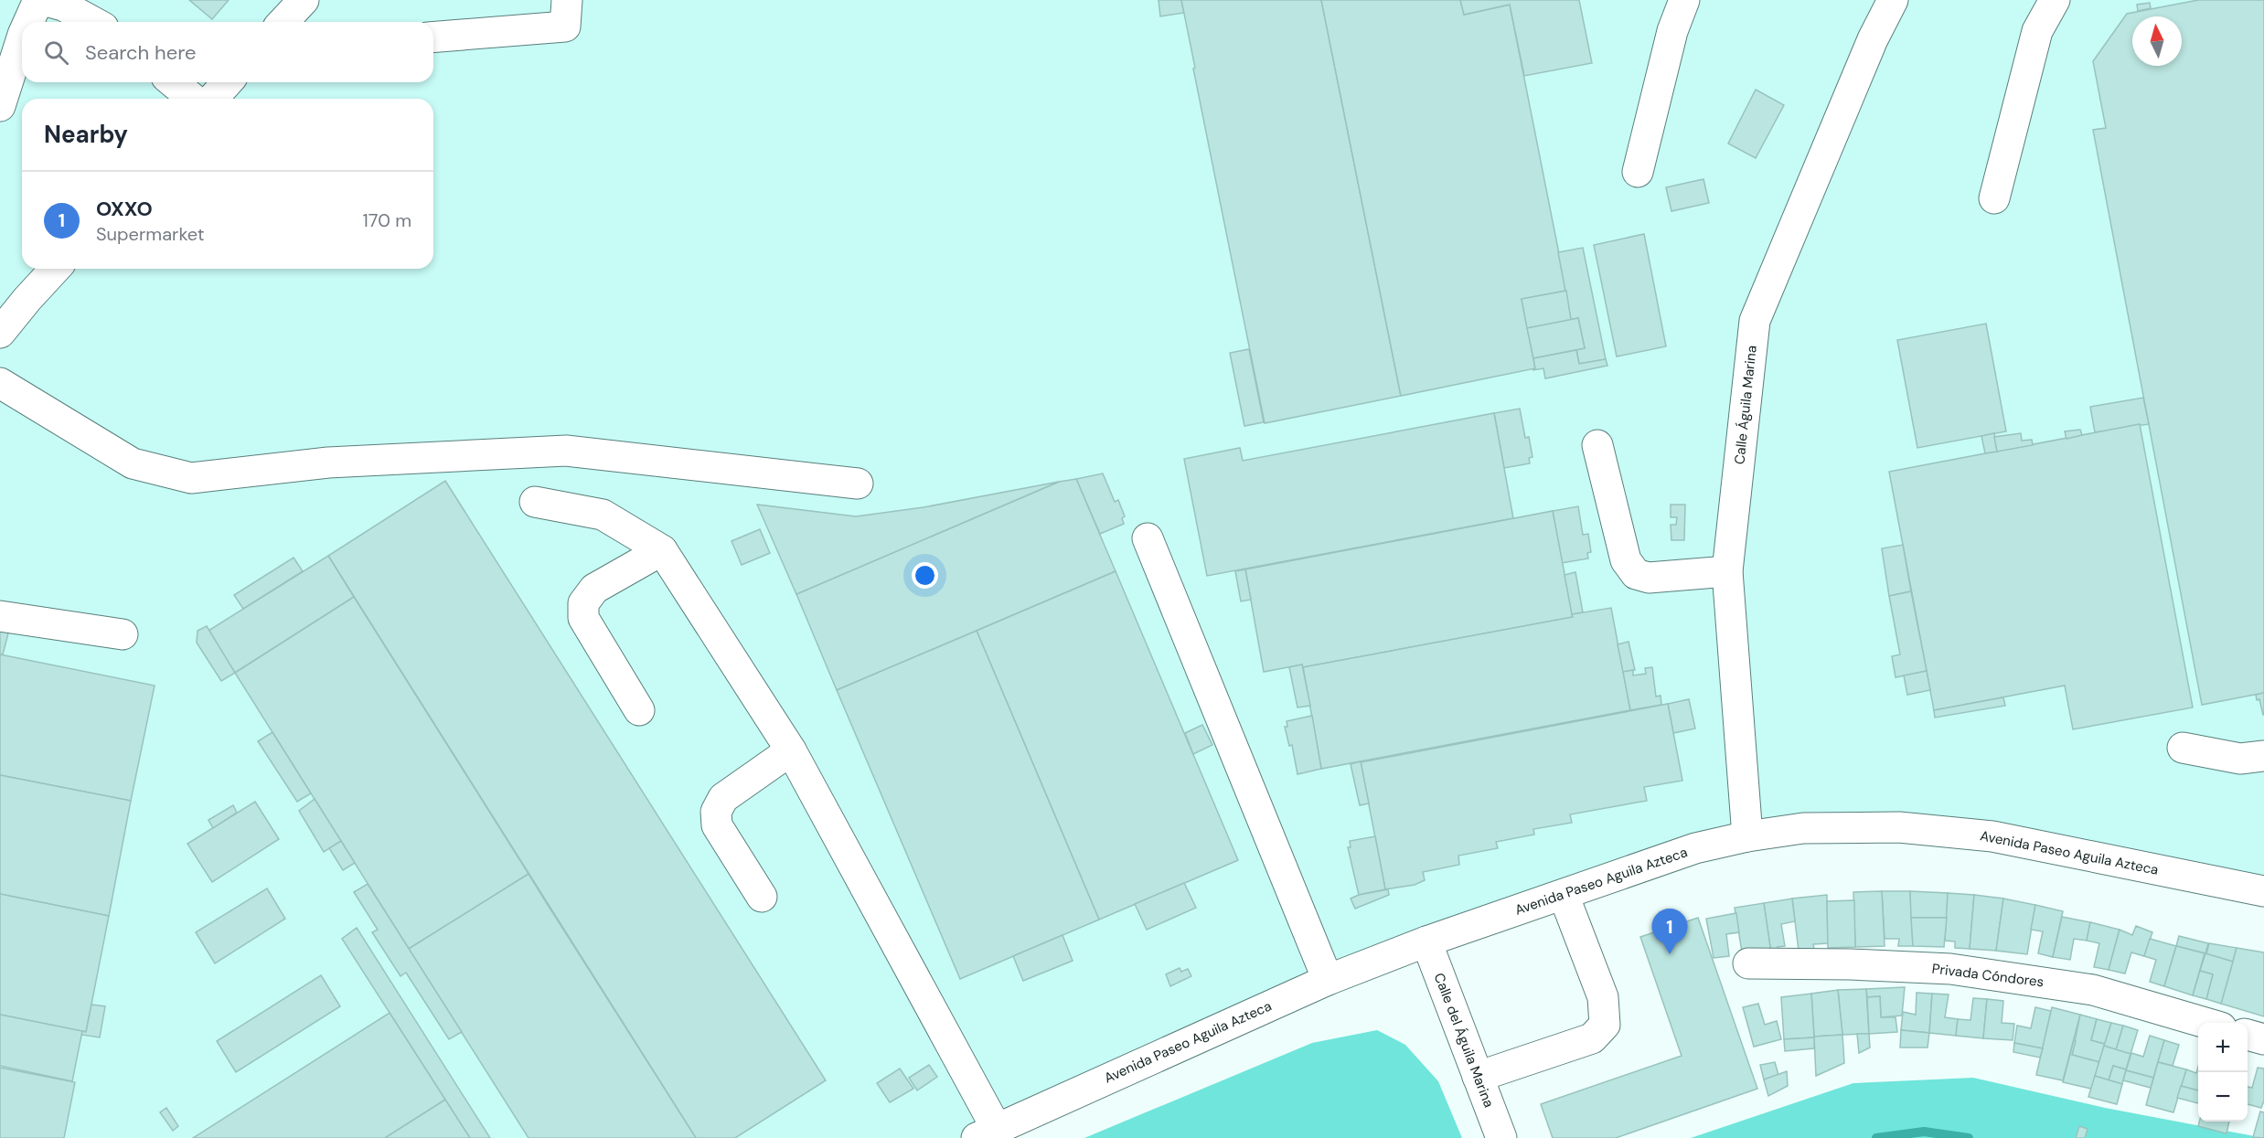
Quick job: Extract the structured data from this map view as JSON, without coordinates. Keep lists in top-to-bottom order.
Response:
{
  "streets": {
    "street": [
      "Calle Águila Marina",
      "Avenida Paseo Aguila Azteca",
      "Privada Cóndores",
      "Calle del Águila Marina"
    ]
  },
  "crossings": [
    ["Calle Águila Marina", "Avenida Paseo Aguila Azteca"],
    ["Avenida Paseo Aguila Azteca", "Calle del Águila Marina"]
  ],
  "north": "top",
  "page": {
    "search": "Search here",
    "heading": "Nearby",
    "list": [
      {
        "mark": "1",
        "name": "OXXO",
        "note": "Supermarket",
        "value": "170 m"
      }
    ],
    "pins": "1",
    "map_buttons": ["+", "−"]
  }
}
